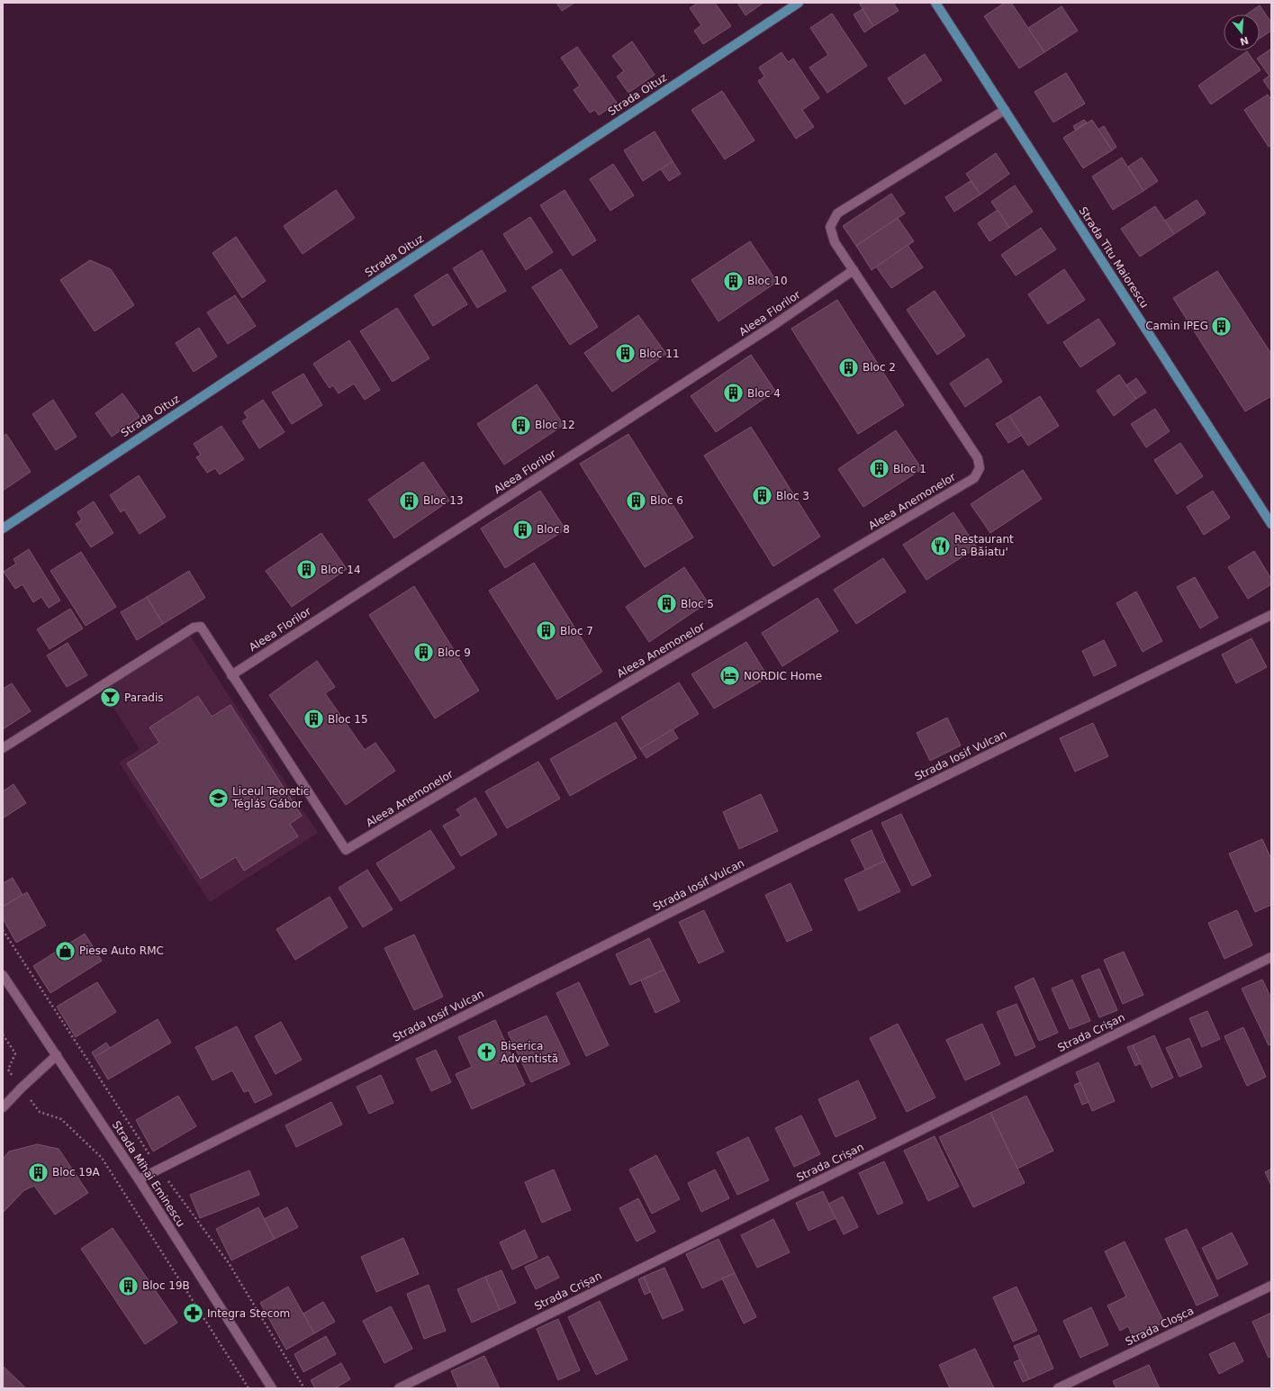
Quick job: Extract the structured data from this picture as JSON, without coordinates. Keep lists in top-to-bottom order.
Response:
{
  "streets": {
    "main road": ["Strada Oituz", "Strada Titu Maiorescu"],
    "street": [
      "Aleea Florilor",
      "Aleea Anemonelor",
      "Strada Iosif Vulcan",
      "Strada Crișan",
      "Strada Mihai Eminescu",
      "Strada Cloșca"
    ]
  },
  "crossings": [
    ["Aleea Florilor", "Aleea Anemonelor"],
    ["Strada Iosif Vulcan", "Strada Mihai Eminescu"]
  ],
  "places": {
    "building": [
      "Bloc 10",
      "Camin IPEG",
      "Bloc 11",
      "Bloc 2",
      "Bloc 4",
      "Bloc 12",
      "Bloc 1",
      "Bloc 3",
      "Bloc 13",
      "Bloc 6",
      "Bloc 8",
      "Bloc 14",
      "Bloc 5",
      "Bloc 7",
      "Bloc 9",
      "Bloc 15",
      "Bloc 19A",
      "Bloc 19B"
    ],
    "restaurant": ["Restaurant La Băiatu'"],
    "hotel": ["NORDIC Home"],
    "bar": ["Paradis"],
    "school or university": ["Liceul Teoretic Téglás Gábor"],
    "shop": ["Piese Auto RMC"],
    "church": ["Biserica Adventistă"],
    "pharmacy": ["Integra Stecom"]
  },
  "north": "bottom"
}
